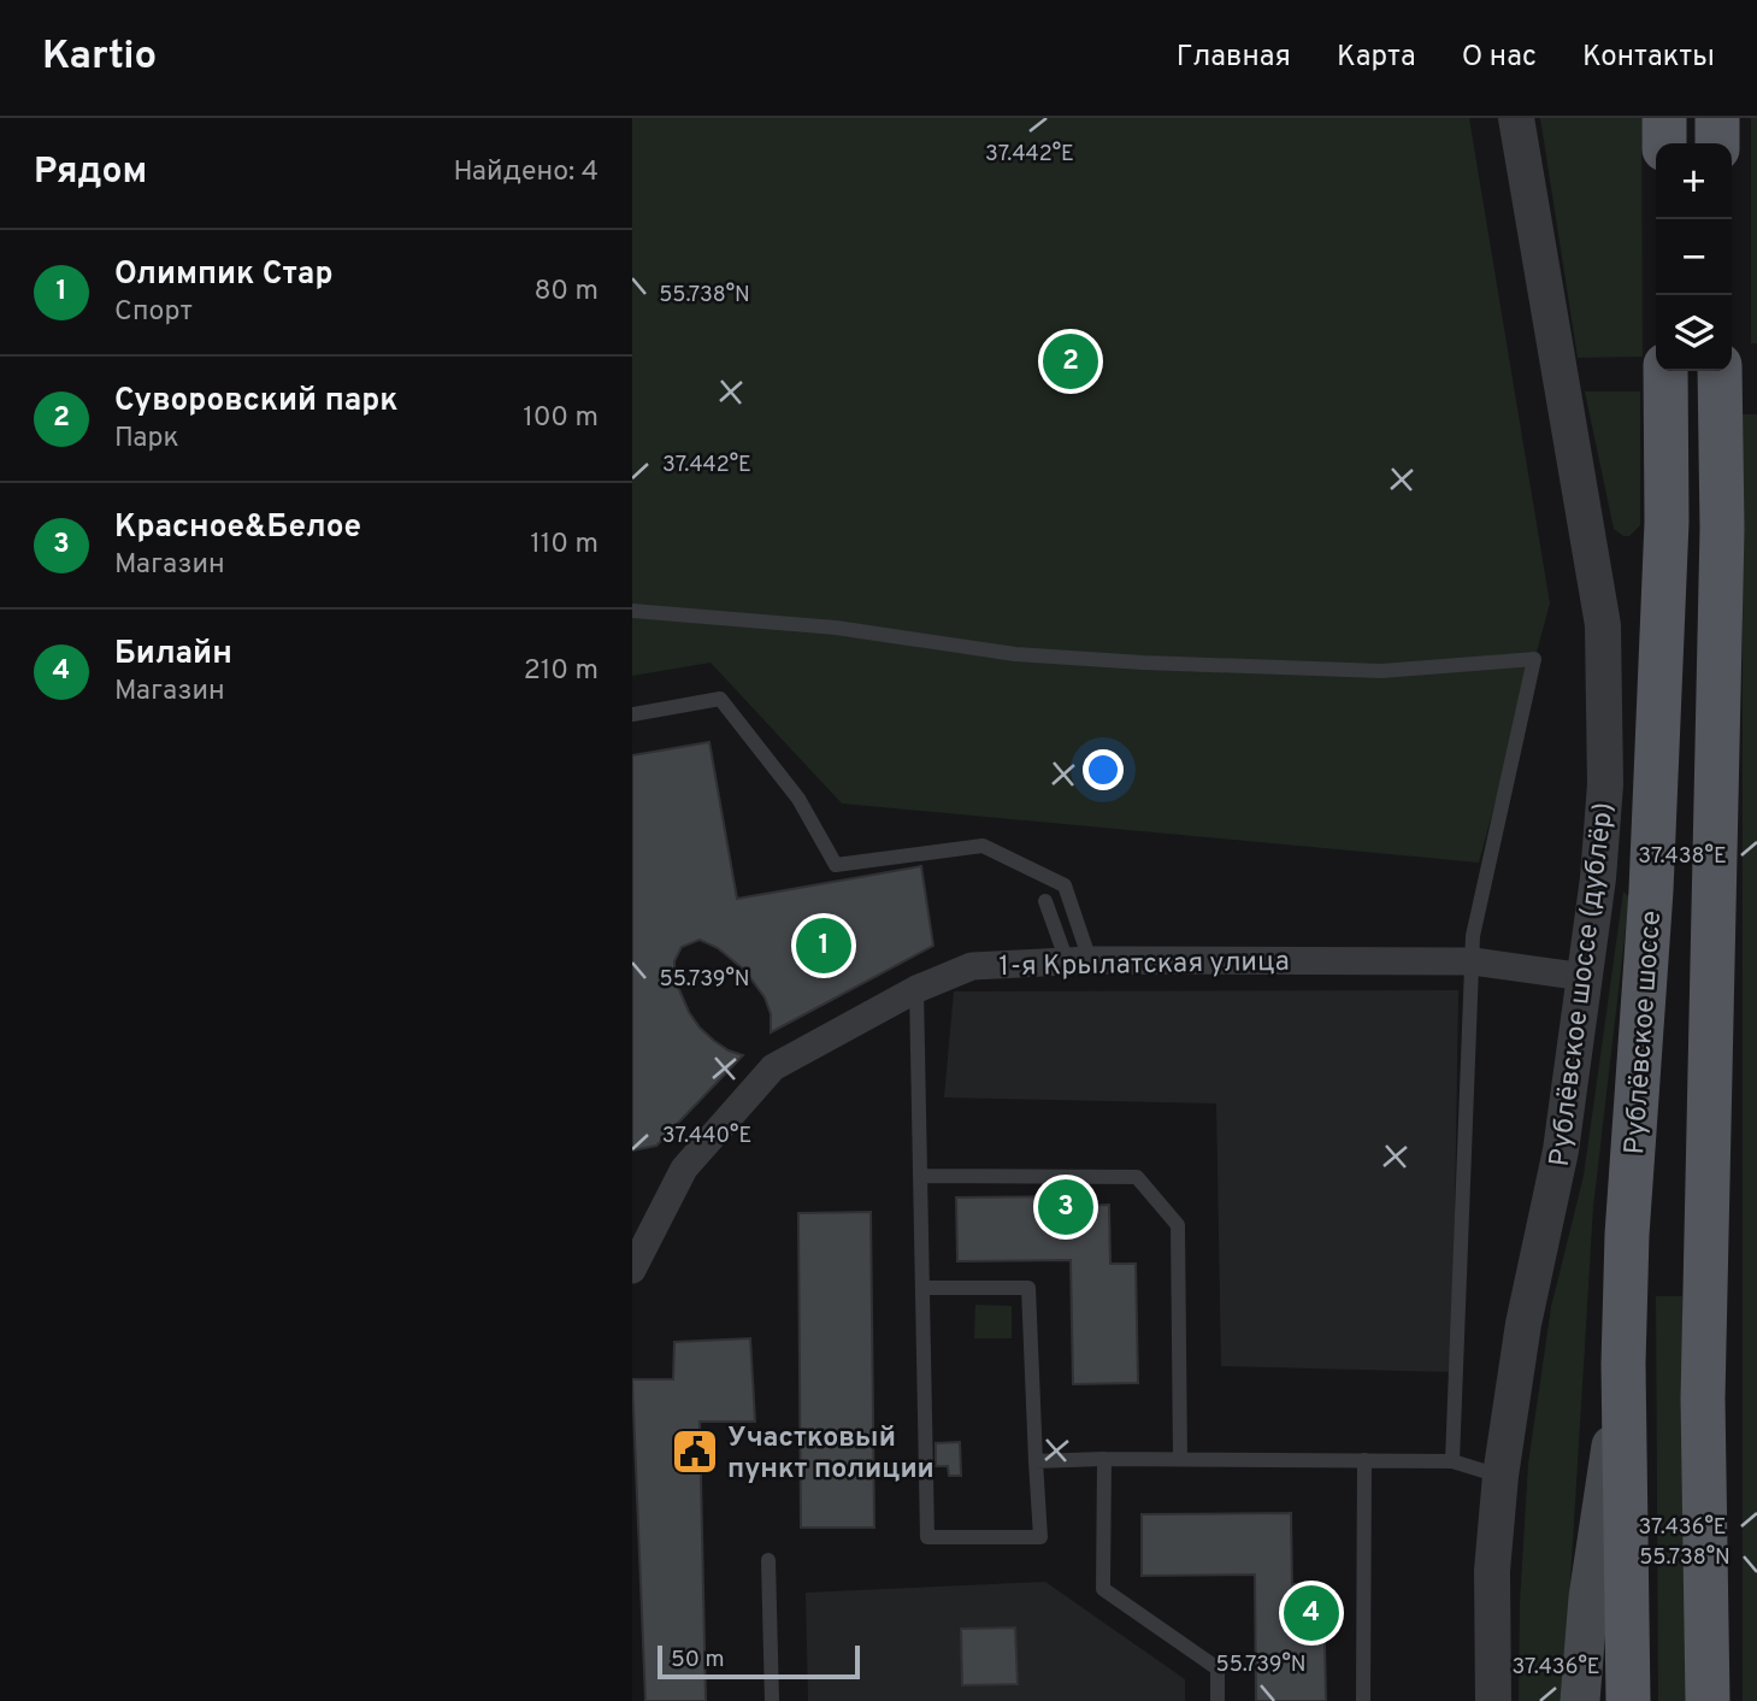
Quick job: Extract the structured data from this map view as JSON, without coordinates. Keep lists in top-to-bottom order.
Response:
{
  "streets": {
    "main road": ["Рублёвское шоссе"],
    "street": ["1-я Крылатская улица", "Рублёвское шоссе (дублёр)"]
  },
  "crossings": [
    ["1-я Крылатская улица", "Рублёвское шоссе (дублёр)"]
  ],
  "places": {
    "public building": ["Участковый пункт полиции"]
  },
  "scale_bar": "50 m",
  "page": {
    "header": "Kartio",
    "nav": [
      "Главная",
      "Карта",
      "О нас",
      "Контакты"
    ],
    "heading": ["Рядом", "Найдено: 4"],
    "map_buttons": ["+", "−"],
    "list": [
      {
        "mark": "1",
        "name": "Олимпик Стар",
        "note": "Спорт",
        "value": "80 m"
      },
      {
        "mark": "2",
        "name": "Суворовский парк",
        "note": "Парк",
        "value": "100 m"
      },
      {
        "mark": "3",
        "name": "Красное&Белое",
        "note": "Магазин",
        "value": "110 m"
      },
      {
        "mark": "4",
        "name": "Билайн",
        "note": "Магазин",
        "value": "210 m"
      }
    ],
    "pins": [
      "2",
      "1",
      "3",
      "4"
    ],
    "scale": "50 m"
  },
  "coordinates": [
    "37.442°E",
    "55.738°N",
    "37.438°E",
    "55.739°N",
    "37.440°E",
    "37.436°E"
  ]
}
